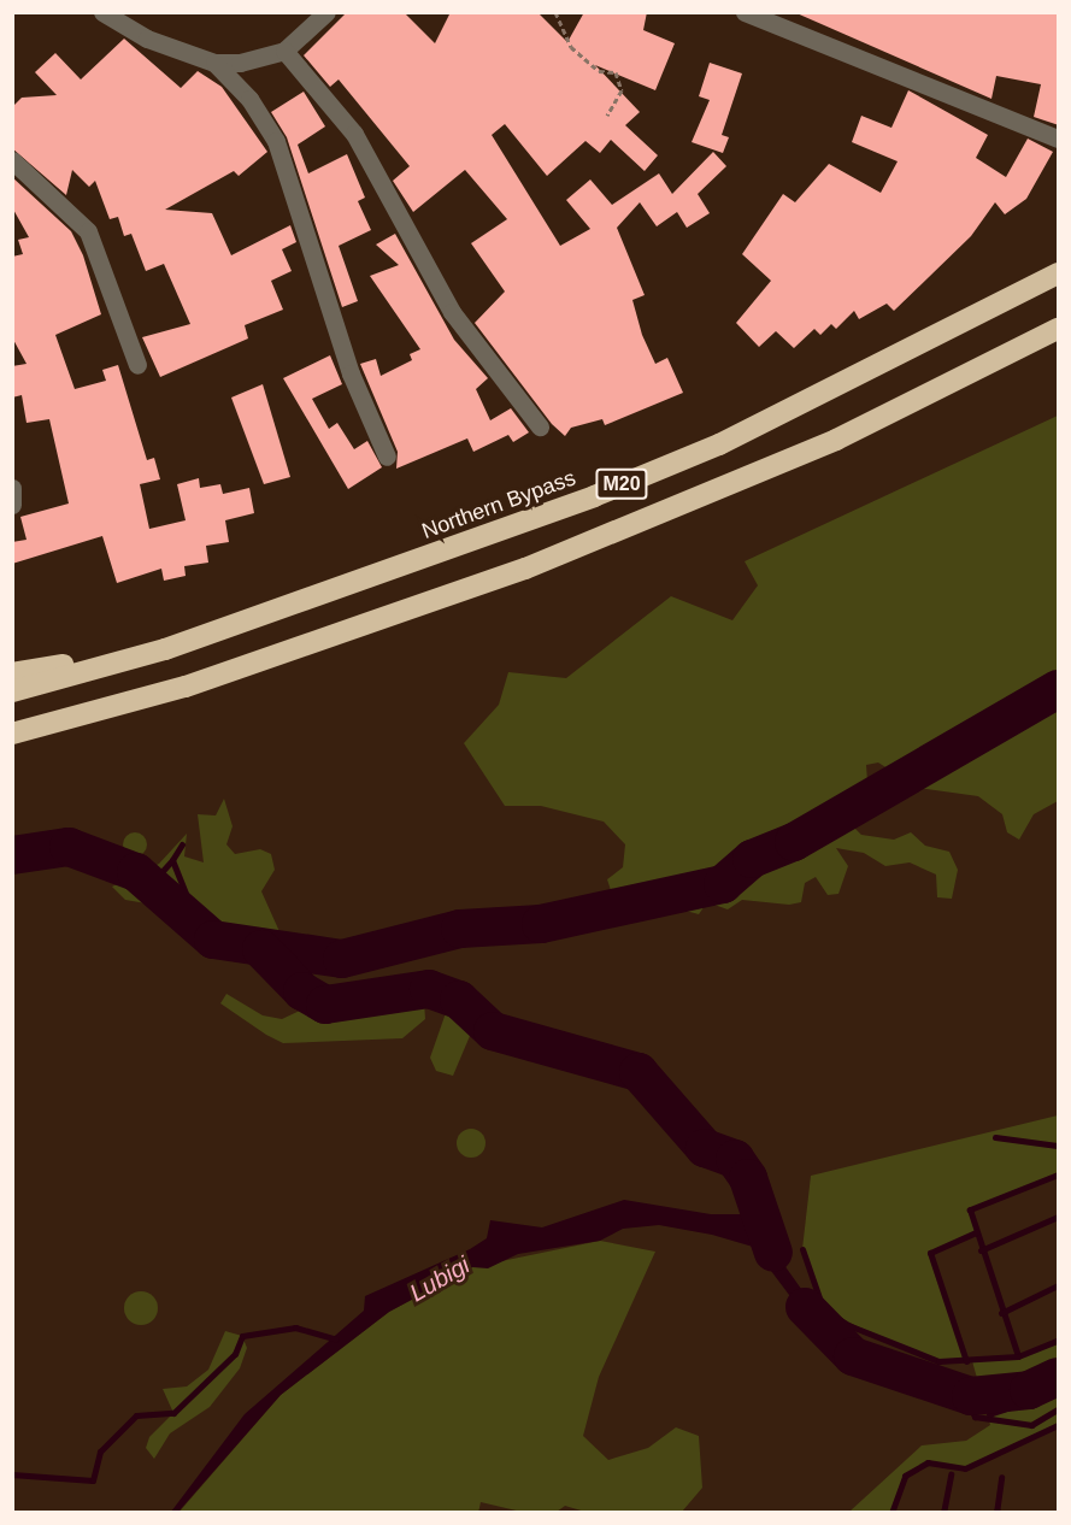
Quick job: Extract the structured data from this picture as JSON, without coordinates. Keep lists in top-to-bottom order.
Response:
{
  "streets": {
    "highway": ["M20", "Northern Bypass"]
  },
  "water": ["Lubigi"]
}
